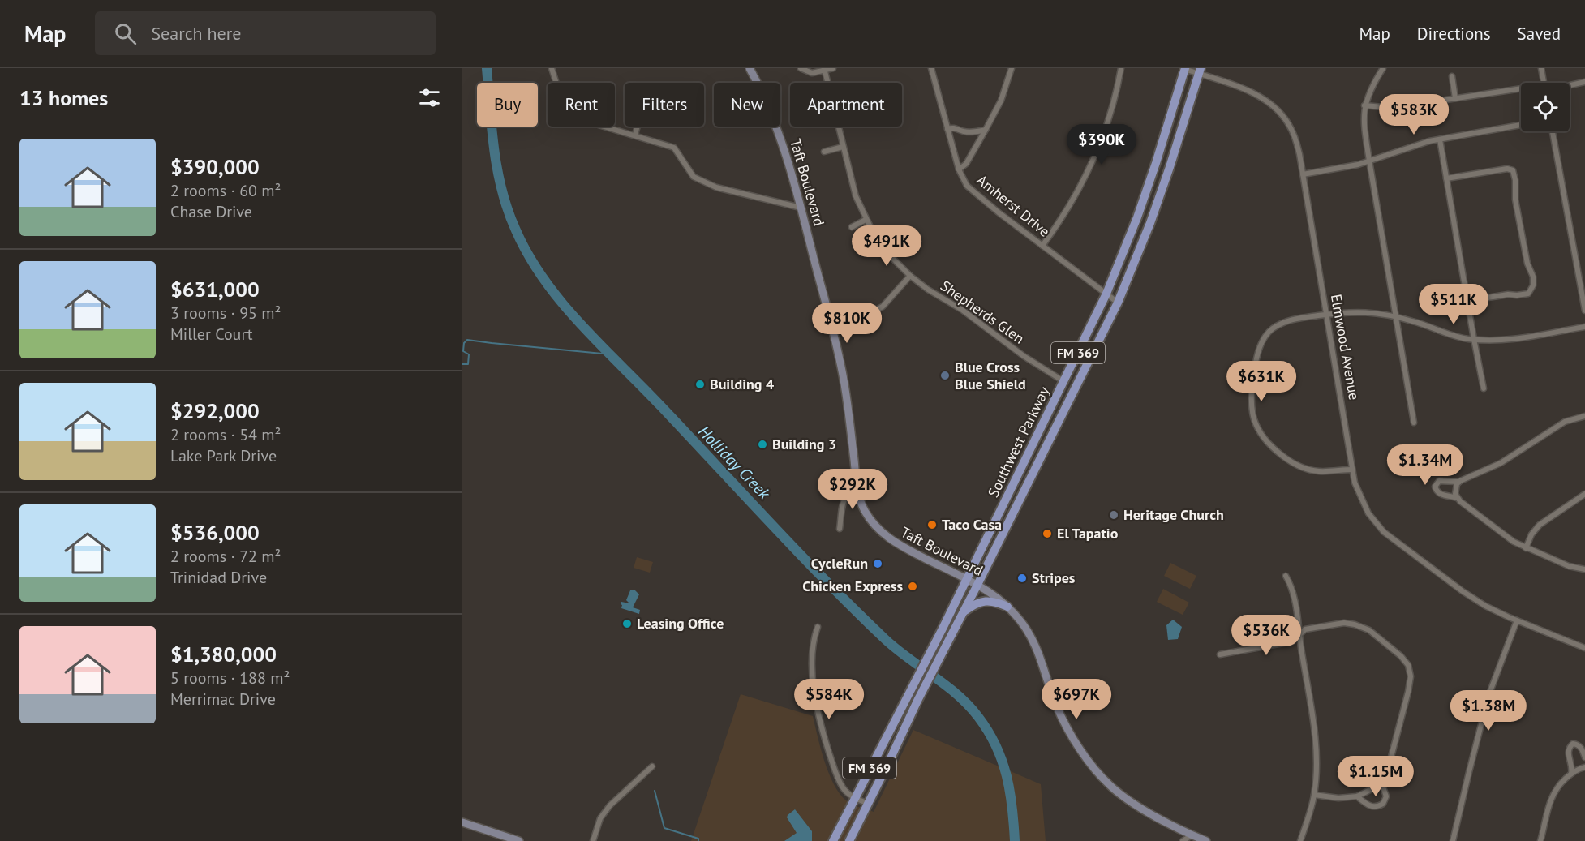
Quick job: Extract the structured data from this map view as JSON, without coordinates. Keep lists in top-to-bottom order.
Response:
{
  "streets": {
    "main road": ["FM 369", "Southwest Parkway"],
    "street": [
      "Taft Boulevard",
      "Amherst Drive",
      "Shepherds Glen",
      "Elmwood Avenue"
    ]
  },
  "crossings": [
    ["Taft Boulevard", "Southwest Parkway"],
    ["Amherst Drive", "Southwest Parkway"],
    ["Shepherds Glen", "Southwest Parkway"],
    ["Elmwood Avenue", "Southwest Parkway"]
  ],
  "water": ["Holliday Creek"],
  "places": [
    "Blue Cross Blue Shield",
    "Building 4",
    "Building 3",
    "Heritage Church",
    "Taco Casa",
    "El Tapatio",
    "CycleRun",
    "Stripes",
    "Chicken Express",
    "Leasing Office"
  ],
  "page": {
    "header": "Map",
    "search": "Search here",
    "nav": ["Map", "Directions", "Saved"],
    "heading": "13 homes",
    "chip": [
      "Buy",
      "Rent",
      "Filters",
      "New",
      "Apartment"
    ],
    "price": [
      "$583K",
      "$390K",
      "$491K",
      "$511K",
      "$810K",
      "$631K",
      "$1.34M",
      "$292K",
      "$536K",
      "$584K",
      "$697K",
      "$1.38M",
      "$1.15M"
    ],
    "list": [
      {
        "name": "$390,000",
        "note": "2 rooms · 60 m² · Chase Drive"
      },
      {
        "name": "$631,000",
        "note": "3 rooms · 95 m² · Miller Court"
      },
      {
        "name": "$292,000",
        "note": "2 rooms · 54 m² · Lake Park Drive"
      },
      {
        "name": "$536,000",
        "note": "2 rooms · 72 m² · Trinidad Drive"
      },
      {
        "name": "$1,380,000",
        "note": "5 rooms · 188 m² · Merrimac Drive"
      }
    ]
  }
}
